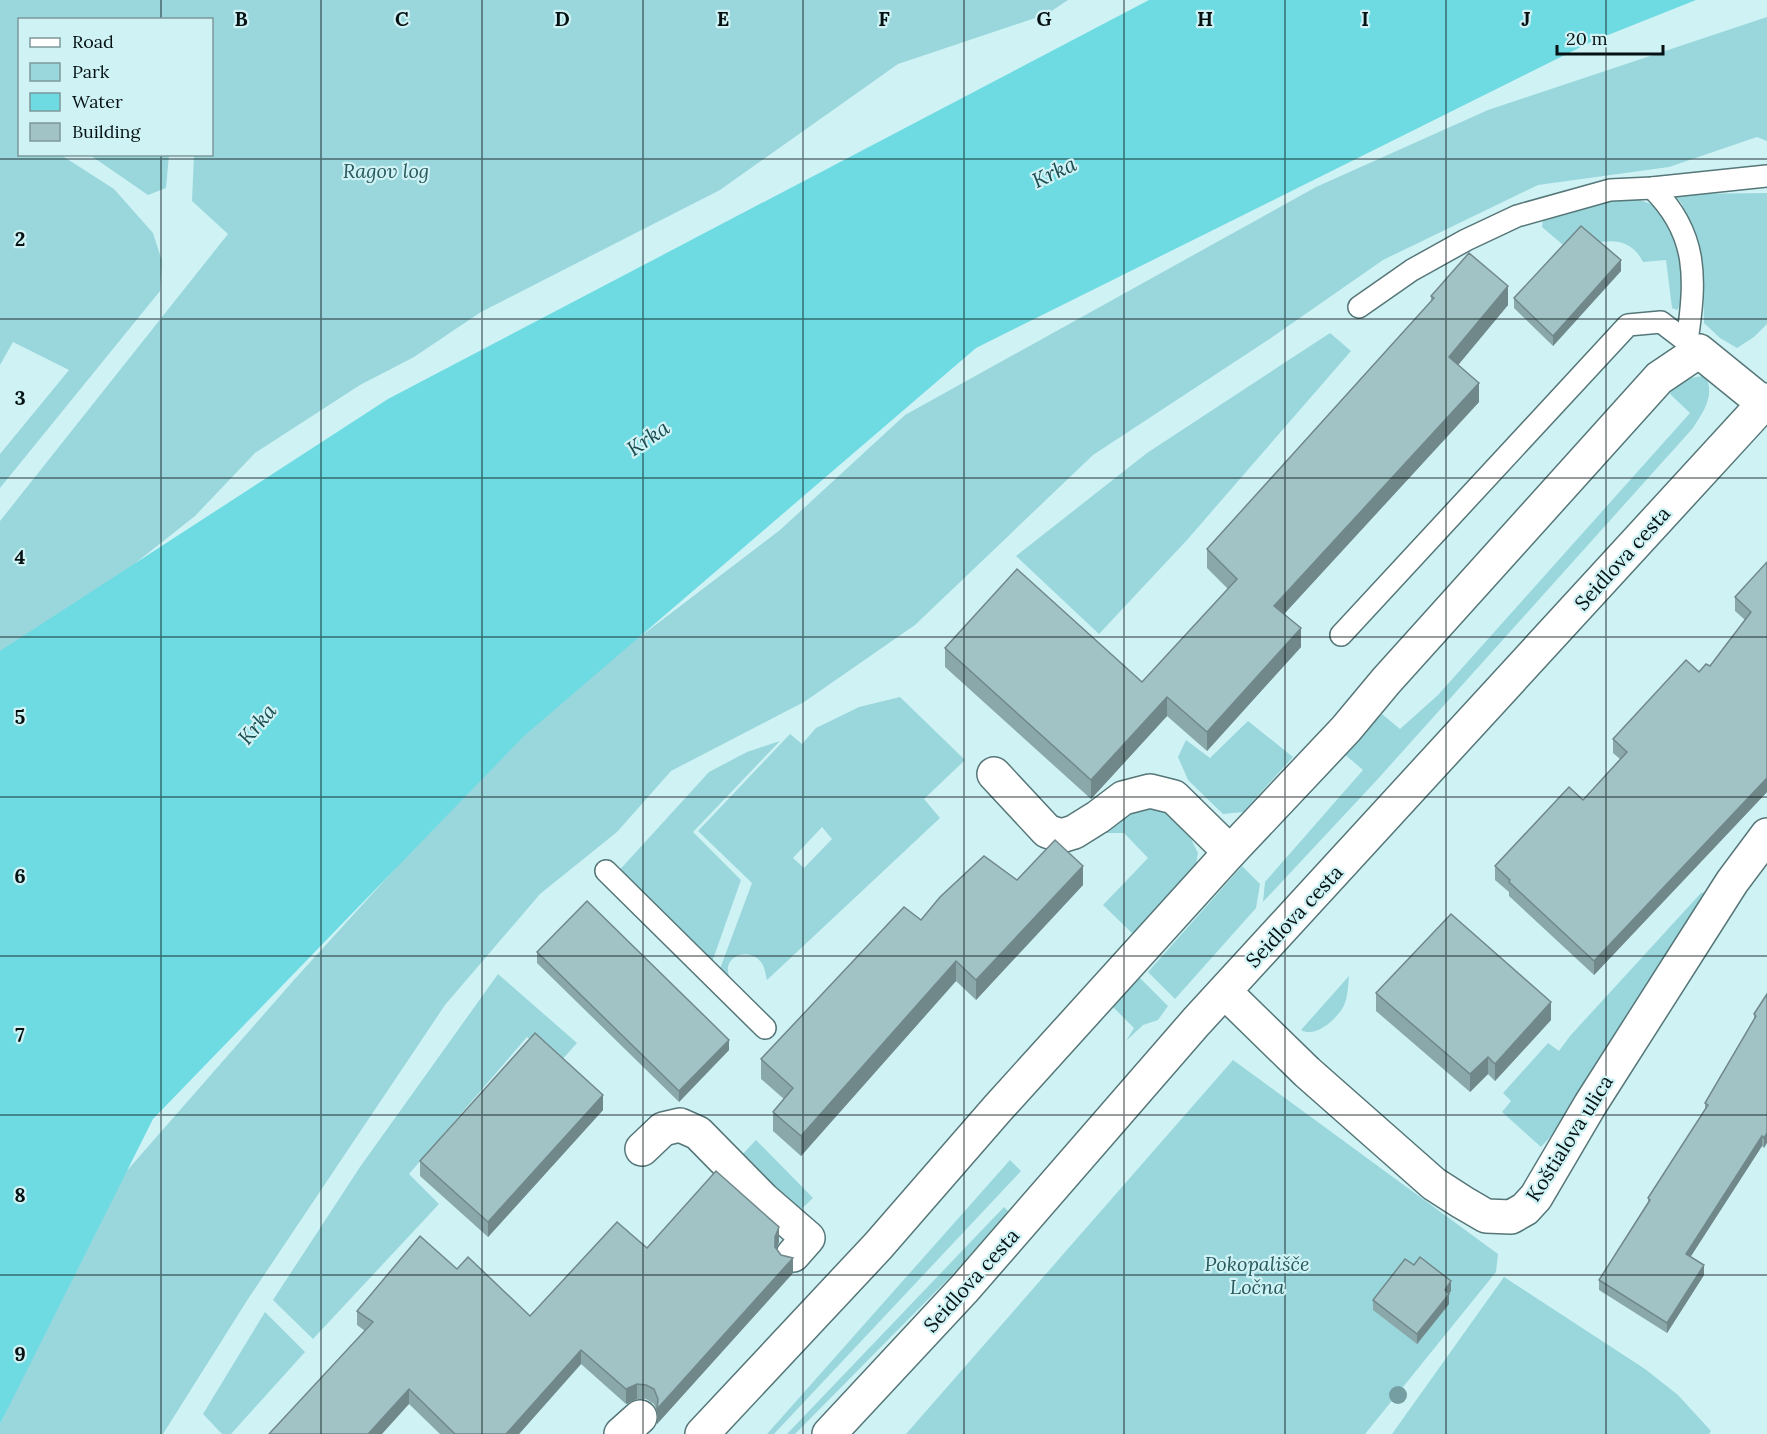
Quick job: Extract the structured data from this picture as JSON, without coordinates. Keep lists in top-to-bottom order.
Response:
{
  "streets": {
    "street": ["Seidlova cesta", "Koštialova ulica"]
  },
  "crossings": [
    ["Seidlova cesta", "Koštialova ulica"]
  ],
  "water": ["Krka"],
  "parks": ["Ragov log", "Pokopališče Ločna"],
  "legend": [
    "Road",
    "Park",
    "Water",
    "Building"
  ],
  "scale_bar": "20 m",
  "grid": {
    "columns": [
      "B",
      "C",
      "D",
      "E",
      "F",
      "G",
      "H",
      "I",
      "J"
    ],
    "rows": [
      "2",
      "3",
      "4",
      "5",
      "6",
      "7",
      "8",
      "9"
    ]
  }
}
